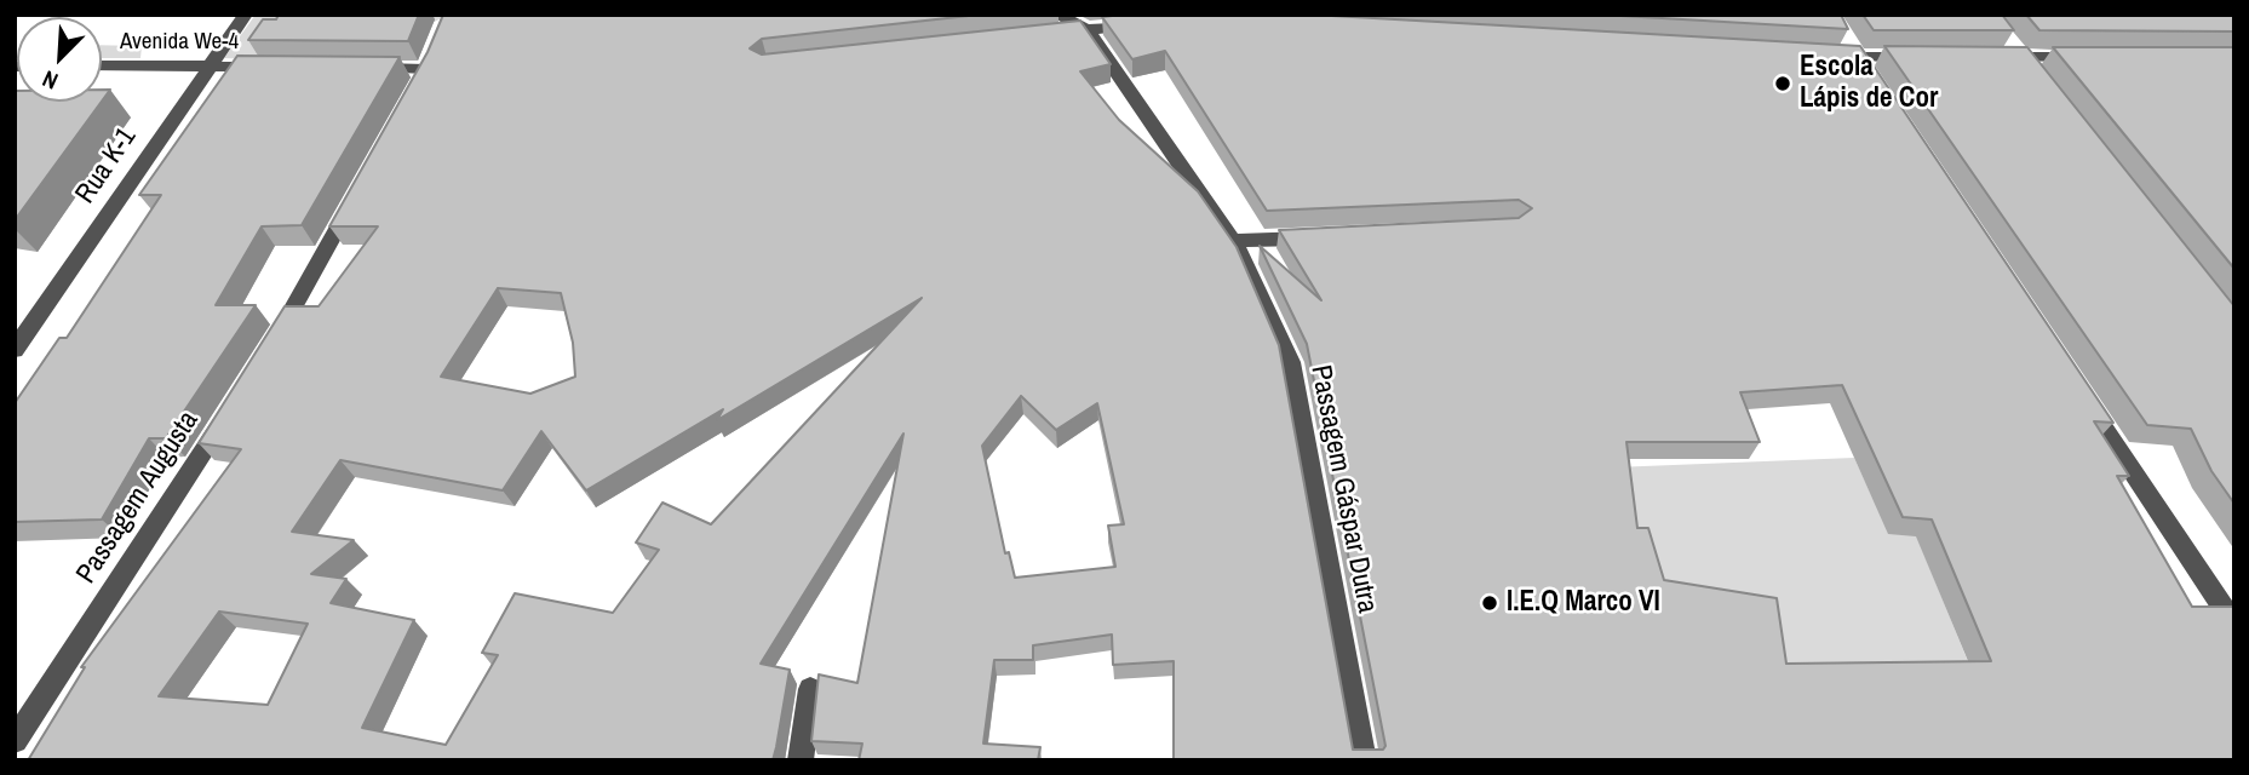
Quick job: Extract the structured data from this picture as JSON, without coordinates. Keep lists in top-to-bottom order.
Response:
{
  "streets": {
    "street": [
      "Avenida We-4",
      "Rua K-1",
      "Passagem Gáspar Dutra",
      "Passagem Augusta"
    ]
  },
  "crossings": [
    ["Avenida We-4", "Rua K-1"]
  ],
  "places": ["Escola Lápis de Cor", "I.E.Q Marco VI"],
  "north": "bottom left"
}
